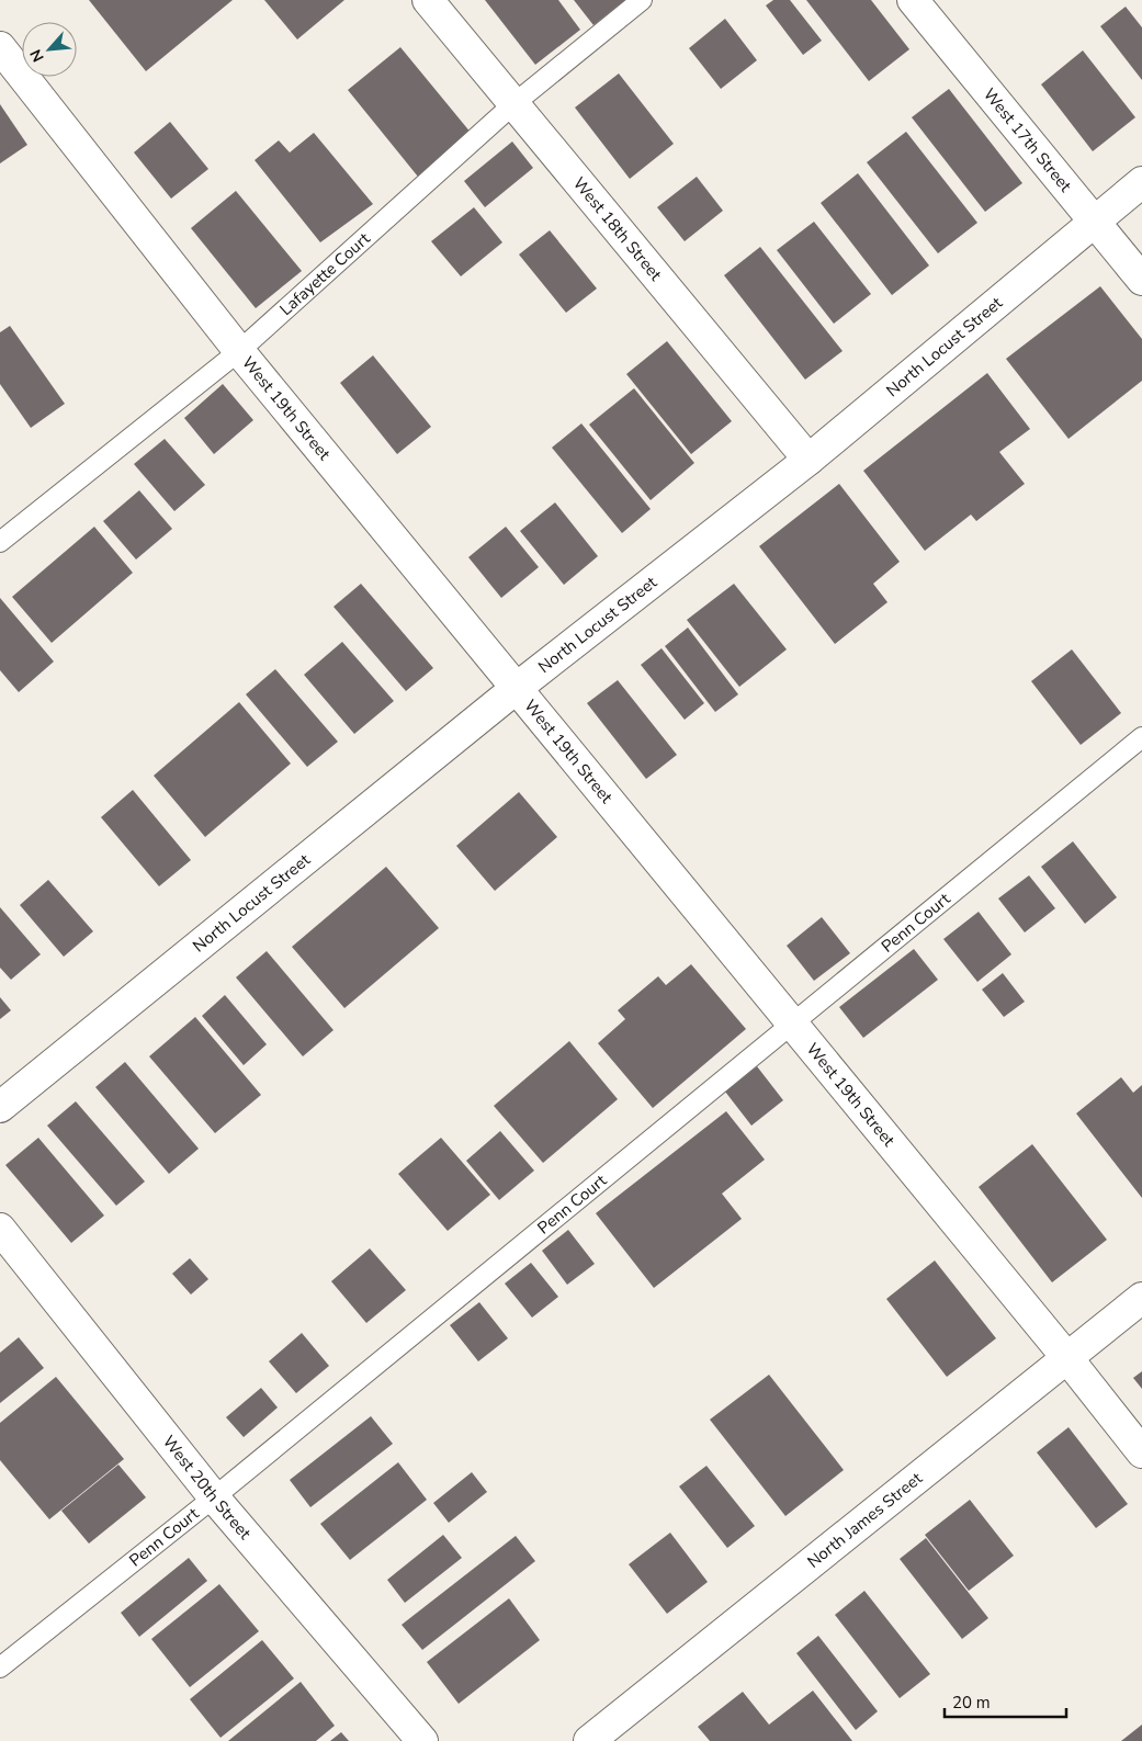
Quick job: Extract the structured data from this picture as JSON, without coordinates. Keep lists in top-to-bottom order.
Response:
{
  "streets": {
    "street": [
      "West 17th Street",
      "West 18th Street",
      "North Locust Street",
      "West 19th Street",
      "West 20th Street",
      "North James Street"
    ],
    "lane": ["Lafayette Court", "Penn Court"]
  },
  "crossings": [
    ["West 17th Street", "North Locust Street"],
    ["West 18th Street", "Lafayette Court"],
    ["West 18th Street", "North Locust Street"],
    ["Lafayette Court", "West 19th Street"],
    ["North Locust Street", "West 19th Street"],
    ["West 19th Street", "Penn Court"],
    ["West 19th Street", "North James Street"],
    ["Penn Court", "West 20th Street"]
  ],
  "scale_bar": "20 m",
  "north": "bottom left"
}
